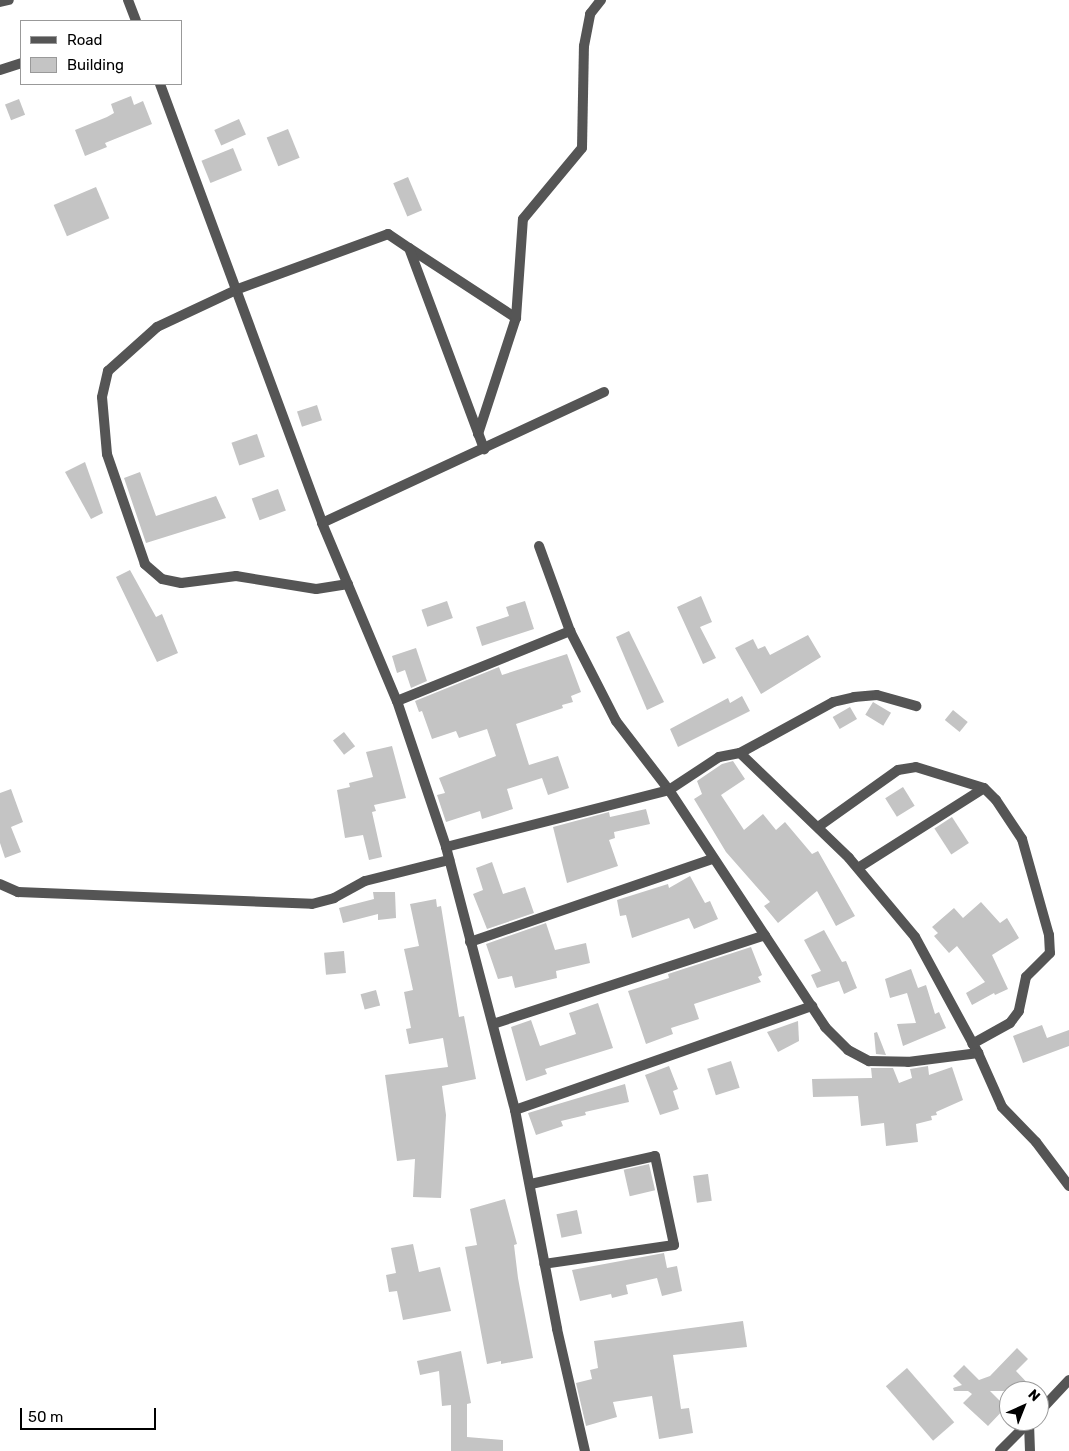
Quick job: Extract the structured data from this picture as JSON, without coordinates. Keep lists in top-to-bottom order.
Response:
{
  "legend": ["Road", "Building"],
  "scale_bar": "50 m",
  "north": "top right"
}
